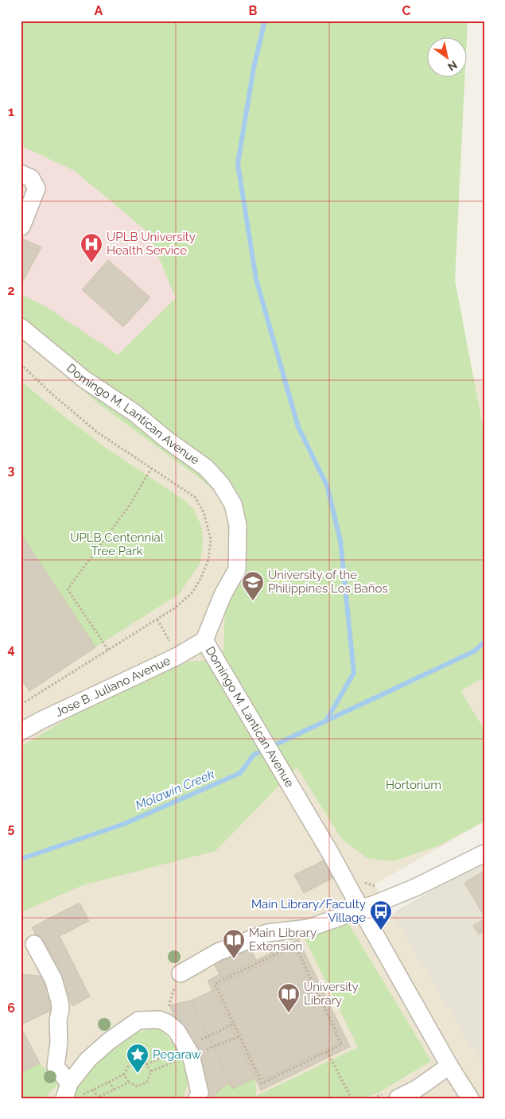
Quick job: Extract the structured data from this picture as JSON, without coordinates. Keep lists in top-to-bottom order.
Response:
{
  "streets": {
    "street": ["Domingo M. Lantican Avenue", "Jose B. Juliano Avenue"]
  },
  "crossings": [
    ["Domingo M. Lantican Avenue", "Jose B. Juliano Avenue"]
  ],
  "water": ["Molawin Creek"],
  "parks": ["UPLB Centennial Tree Park", "Hortorium"],
  "places": {
    "hospital": ["UPLB University Health Service"],
    "school or university": ["University of the Philippines Los Baños"],
    "bus stop": ["Main Library/Faculty Village"],
    "library": ["Main Library Extension", "University Library"],
    "place": ["Pegaraw"]
  },
  "north": "bottom right",
  "grid": {
    "columns": ["A", "B", "C"],
    "rows": [
      "1",
      "2",
      "3",
      "4",
      "5",
      "6"
    ]
  }
}
